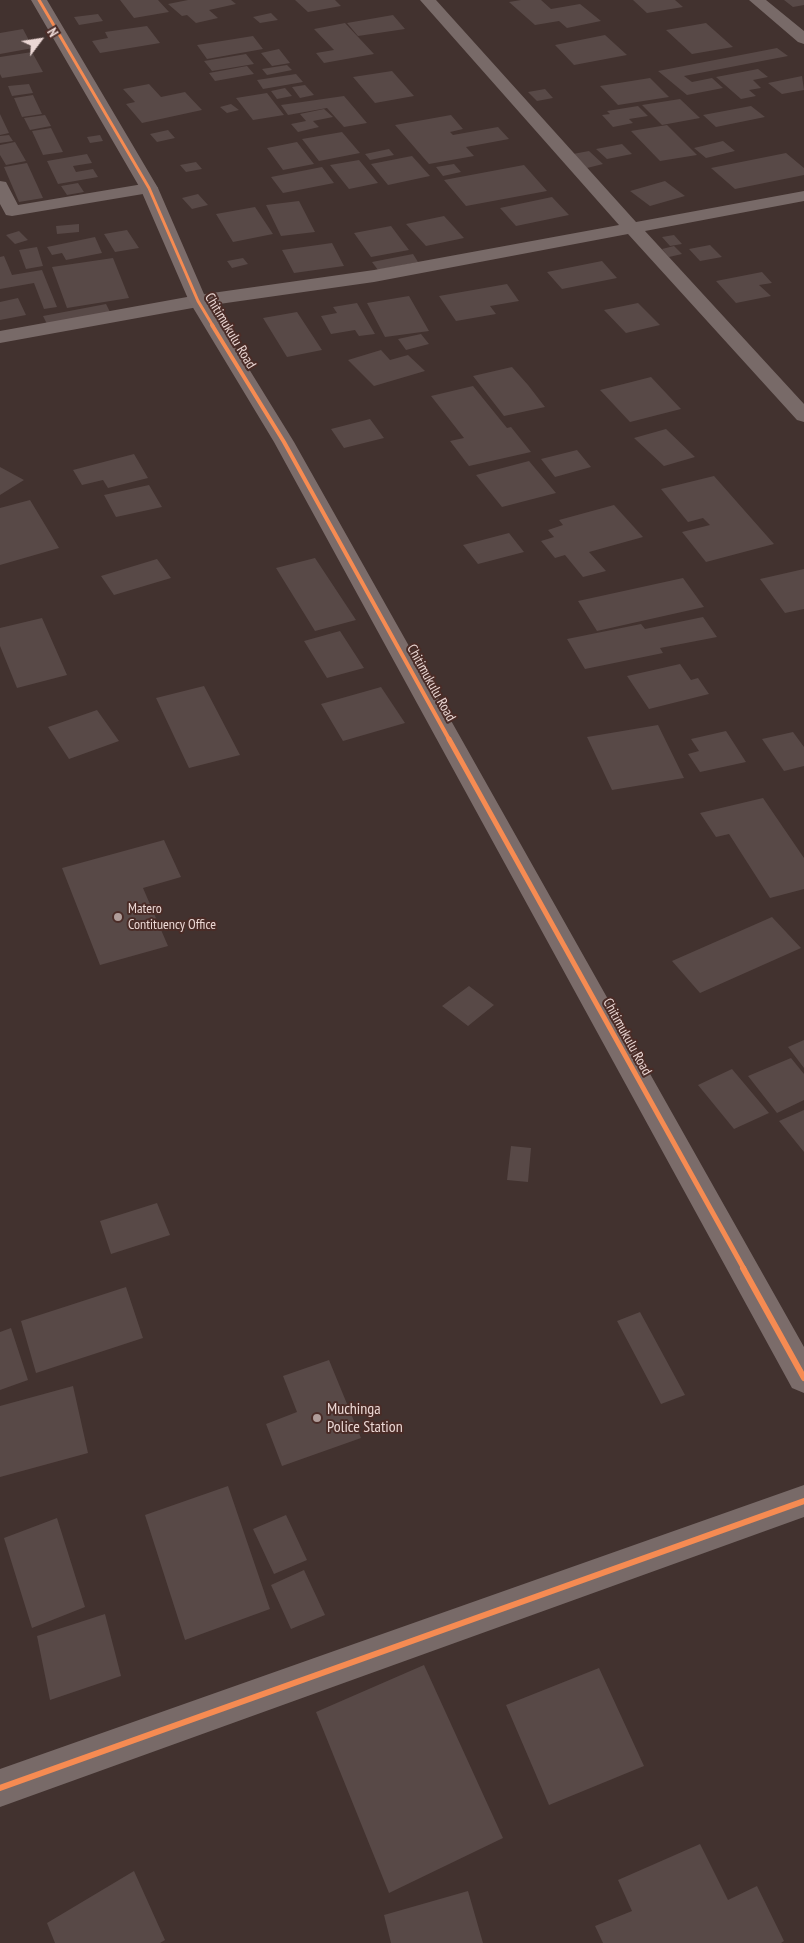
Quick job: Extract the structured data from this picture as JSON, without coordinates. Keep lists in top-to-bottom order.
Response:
{
  "streets": {
    "street": ["Chitimukulu Road"]
  },
  "places": ["Matero Contituency Office", "Muchinga Police Station"],
  "north": "top right"
}
